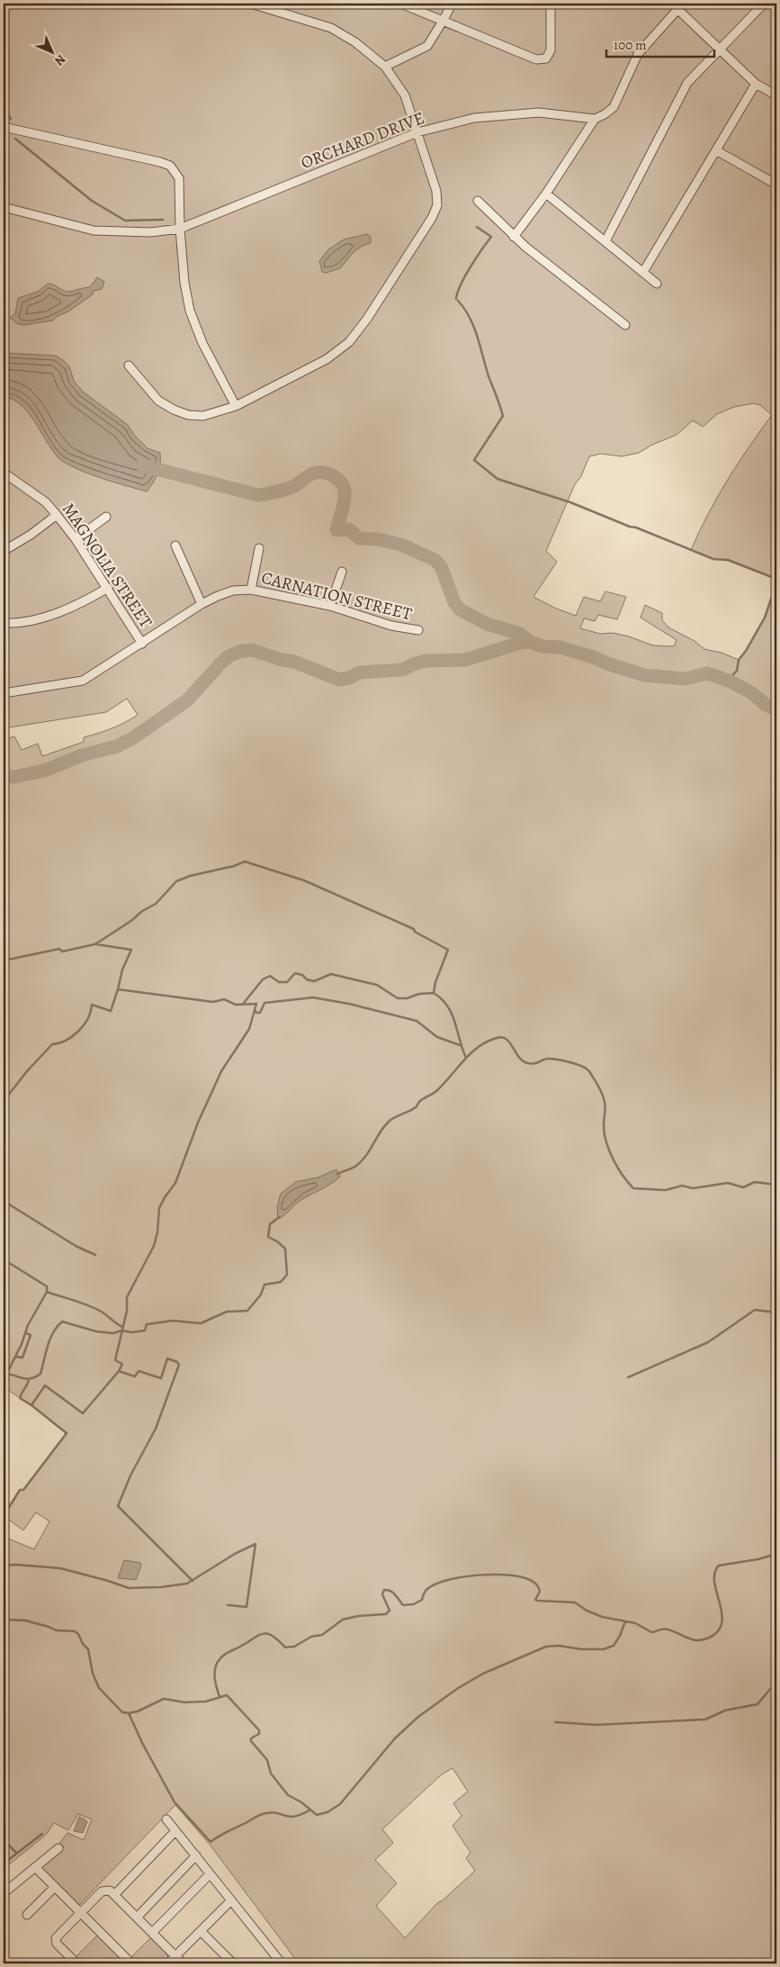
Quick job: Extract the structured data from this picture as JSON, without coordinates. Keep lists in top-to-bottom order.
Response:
{
  "streets": {
    "street": ["ORCHARD DRIVE", "MAGNOLIA STREET", "CARNATION STREET"]
  },
  "crossings": [
    ["MAGNOLIA STREET", "CARNATION STREET"]
  ],
  "scale_bar": "100 m",
  "north": "bottom right"
}
